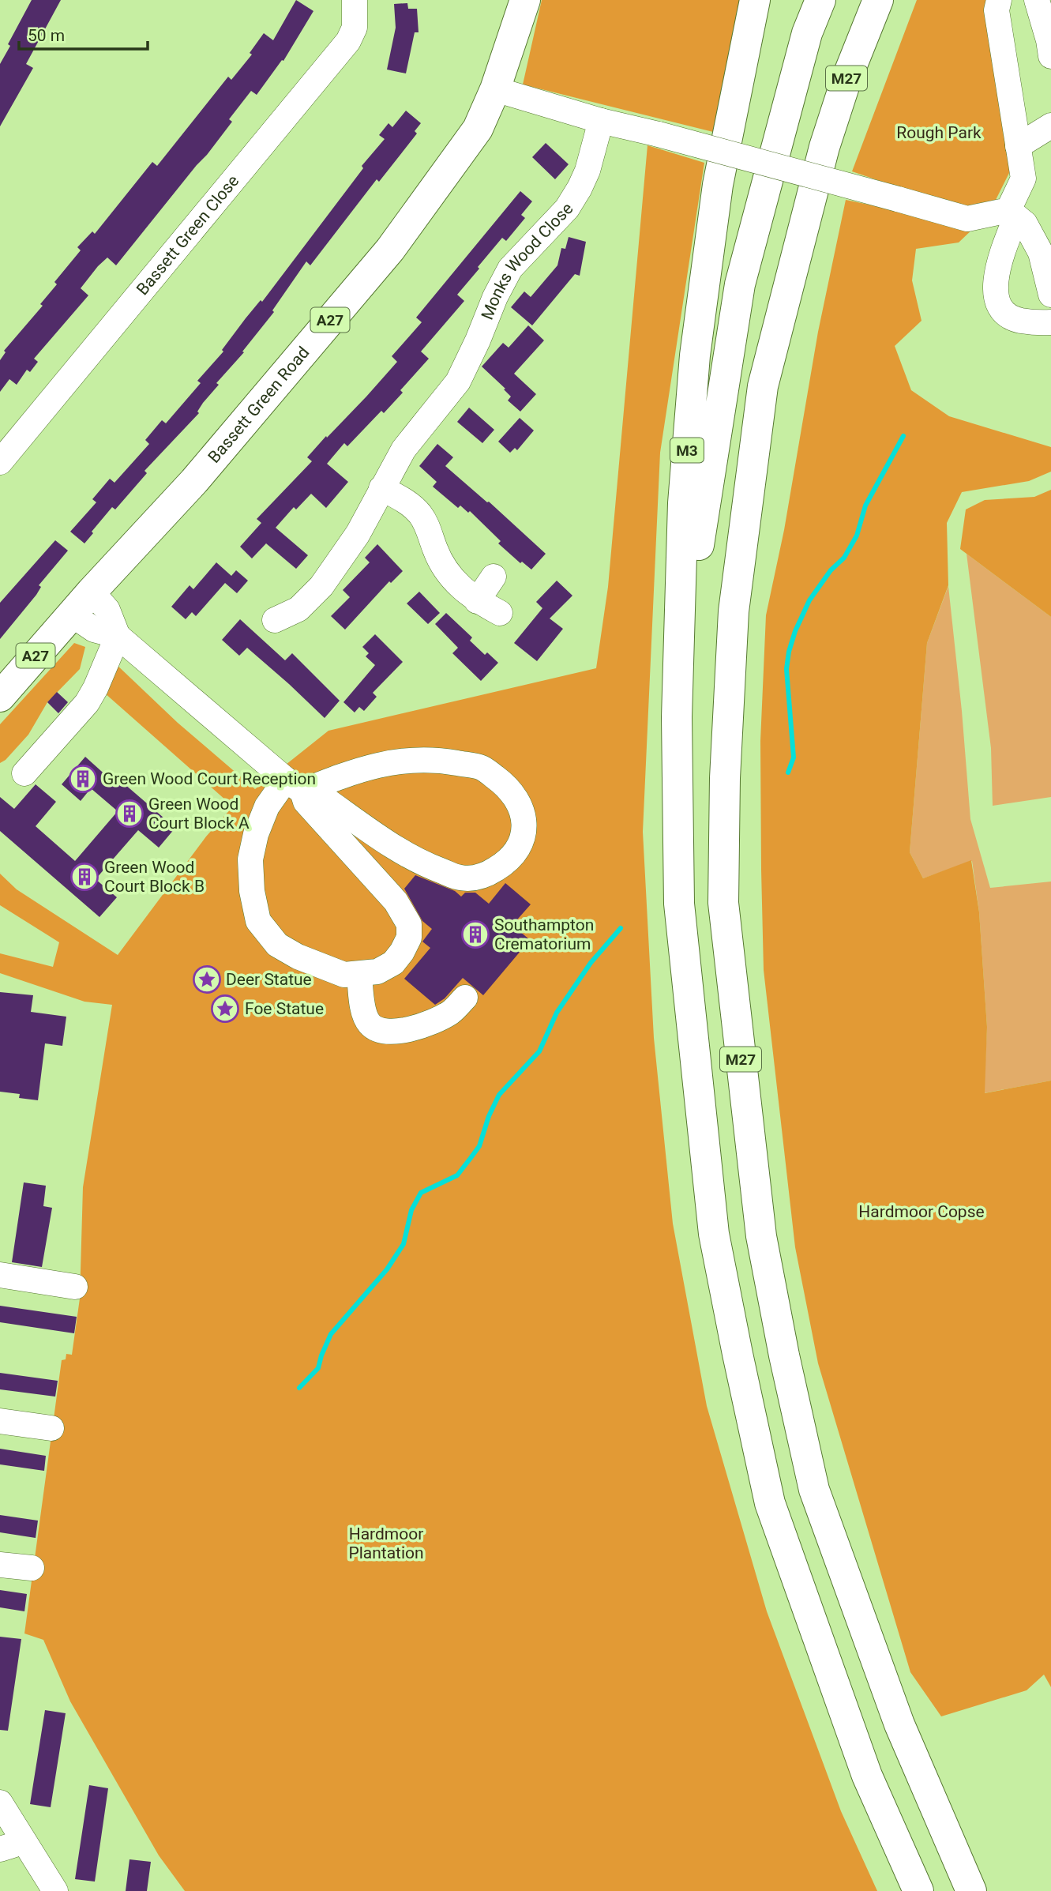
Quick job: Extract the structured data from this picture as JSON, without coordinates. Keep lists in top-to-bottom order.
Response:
{
  "streets": {
    "main road": [
      "M27",
      "A27",
      "Bassett Green Road",
      "M3"
    ],
    "street": ["Bassett Green Close", "Monks Wood Close"]
  },
  "crossings": [
    ["M27", "M3"]
  ],
  "parks": ["Rough Park", "Hardmoor Copse", "Hardmoor Plantation"],
  "places": {
    "building": [
      "Green Wood Court Reception",
      "Green Wood Court Block A",
      "Green Wood Court Block B",
      "Southampton Crematorium"
    ],
    "place": ["Deer Statue", "Foe Statue"]
  },
  "scale_bar": "50 m"
}
